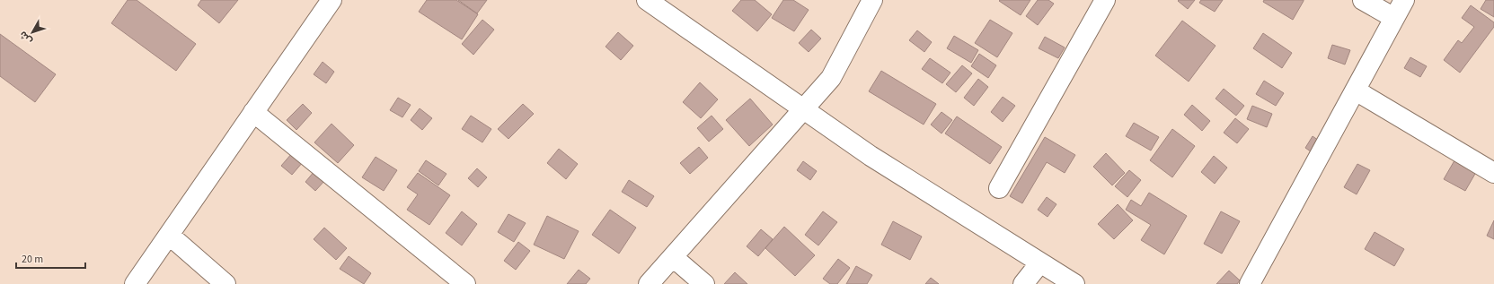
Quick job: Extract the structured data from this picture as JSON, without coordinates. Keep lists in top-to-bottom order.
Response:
{
  "scale_bar": "20 m",
  "north": "bottom left"
}
